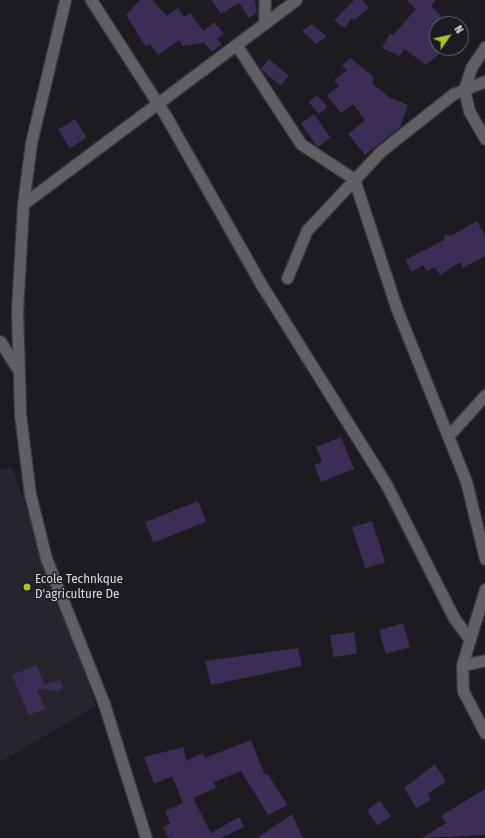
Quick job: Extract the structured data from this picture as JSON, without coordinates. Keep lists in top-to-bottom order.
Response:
{
  "places": ["Ecole Technkque D'agriculture De"],
  "north": "top right"
}
